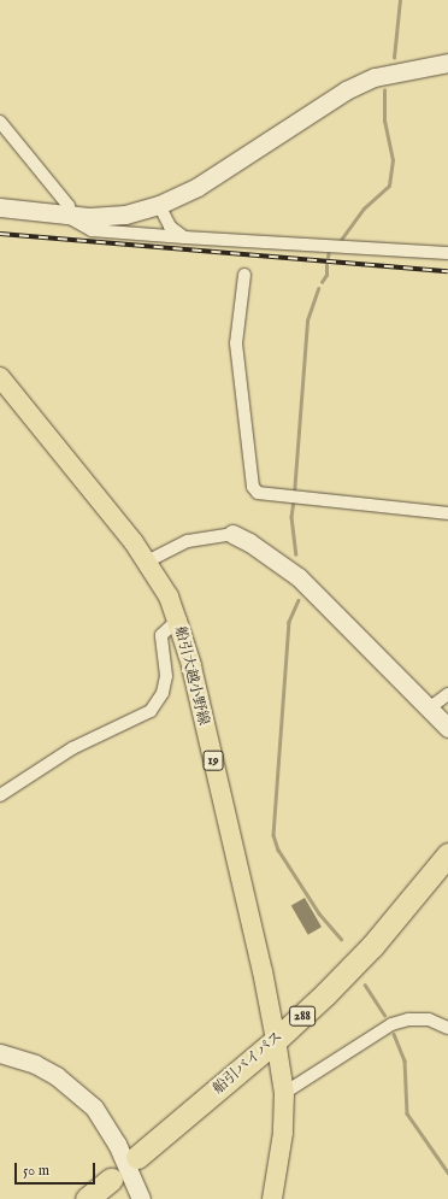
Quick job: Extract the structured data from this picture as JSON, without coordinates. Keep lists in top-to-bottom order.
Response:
{
  "streets": {
    "highway": ["288", "船引バイパス"],
    "main road": ["船引大越小野線", "19"]
  },
  "crossings": [
    ["船引大越小野線", "船引バイパス"]
  ],
  "scale_bar": "50 m"
}
